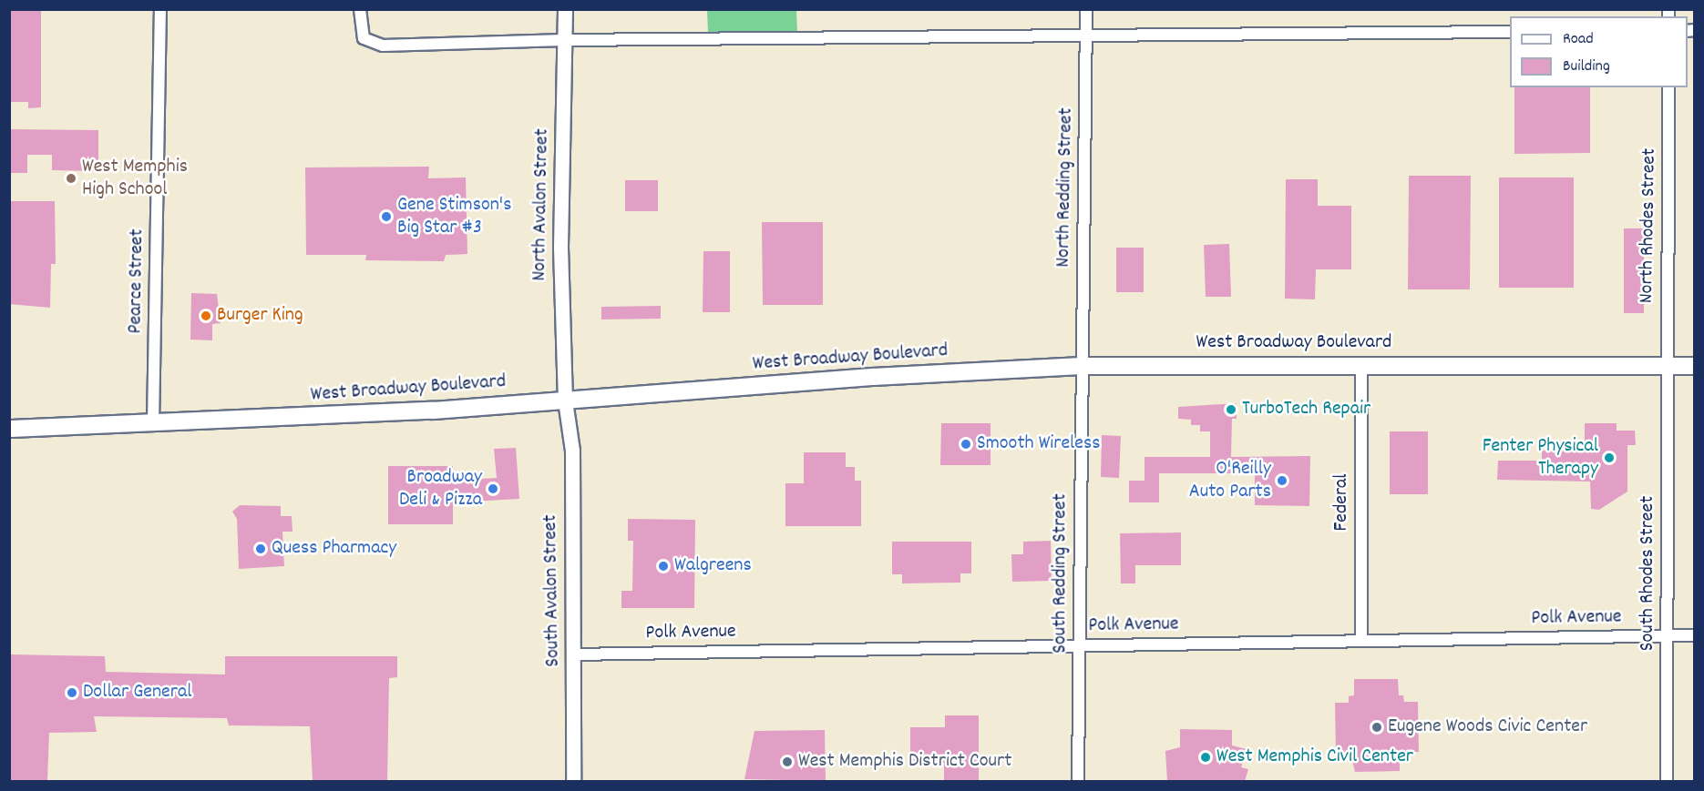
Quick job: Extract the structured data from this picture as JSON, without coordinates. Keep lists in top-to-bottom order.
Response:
{
  "streets": {
    "main road": ["West Broadway Boulevard"],
    "street": [
      "North Redding Street",
      "North Avalon Street",
      "North Rhodes Street",
      "Pearce Street",
      "Federal",
      "South Redding Street",
      "South Rhodes Street",
      "South Avalon Street",
      "Polk Avenue"
    ]
  },
  "crossings": [
    ["North Redding Street", "West Broadway Boulevard"],
    ["North Redding Street", "South Redding Street"],
    ["North Avalon Street", "West Broadway Boulevard"],
    ["North Avalon Street", "South Avalon Street"],
    ["North Rhodes Street", "West Broadway Boulevard"],
    ["North Rhodes Street", "South Rhodes Street"],
    ["Pearce Street", "West Broadway Boulevard"],
    ["West Broadway Boulevard", "Federal"],
    ["West Broadway Boulevard", "South Redding Street"],
    ["West Broadway Boulevard", "South Rhodes Street"],
    ["West Broadway Boulevard", "South Avalon Street"],
    ["Federal", "Polk Avenue"],
    ["South Redding Street", "Polk Avenue"],
    ["South Rhodes Street", "Polk Avenue"],
    ["South Avalon Street", "Polk Avenue"]
  ],
  "places": [
    "West Memphis High School",
    "Gene Stimson's Big Star #3",
    "Burger King",
    "TurboTech Repair",
    "Smooth Wireless",
    "Fenter Physical Therapy",
    "O'Reilly Auto Parts",
    "Broadway Deli & Pizza",
    "Quess Pharmacy",
    "Walgreens",
    "Dollar General",
    "Eugene Woods Civic Center",
    "West Memphis Civil Center",
    "West Memphis District Court"
  ],
  "legend": ["Road", "Building"]
}
